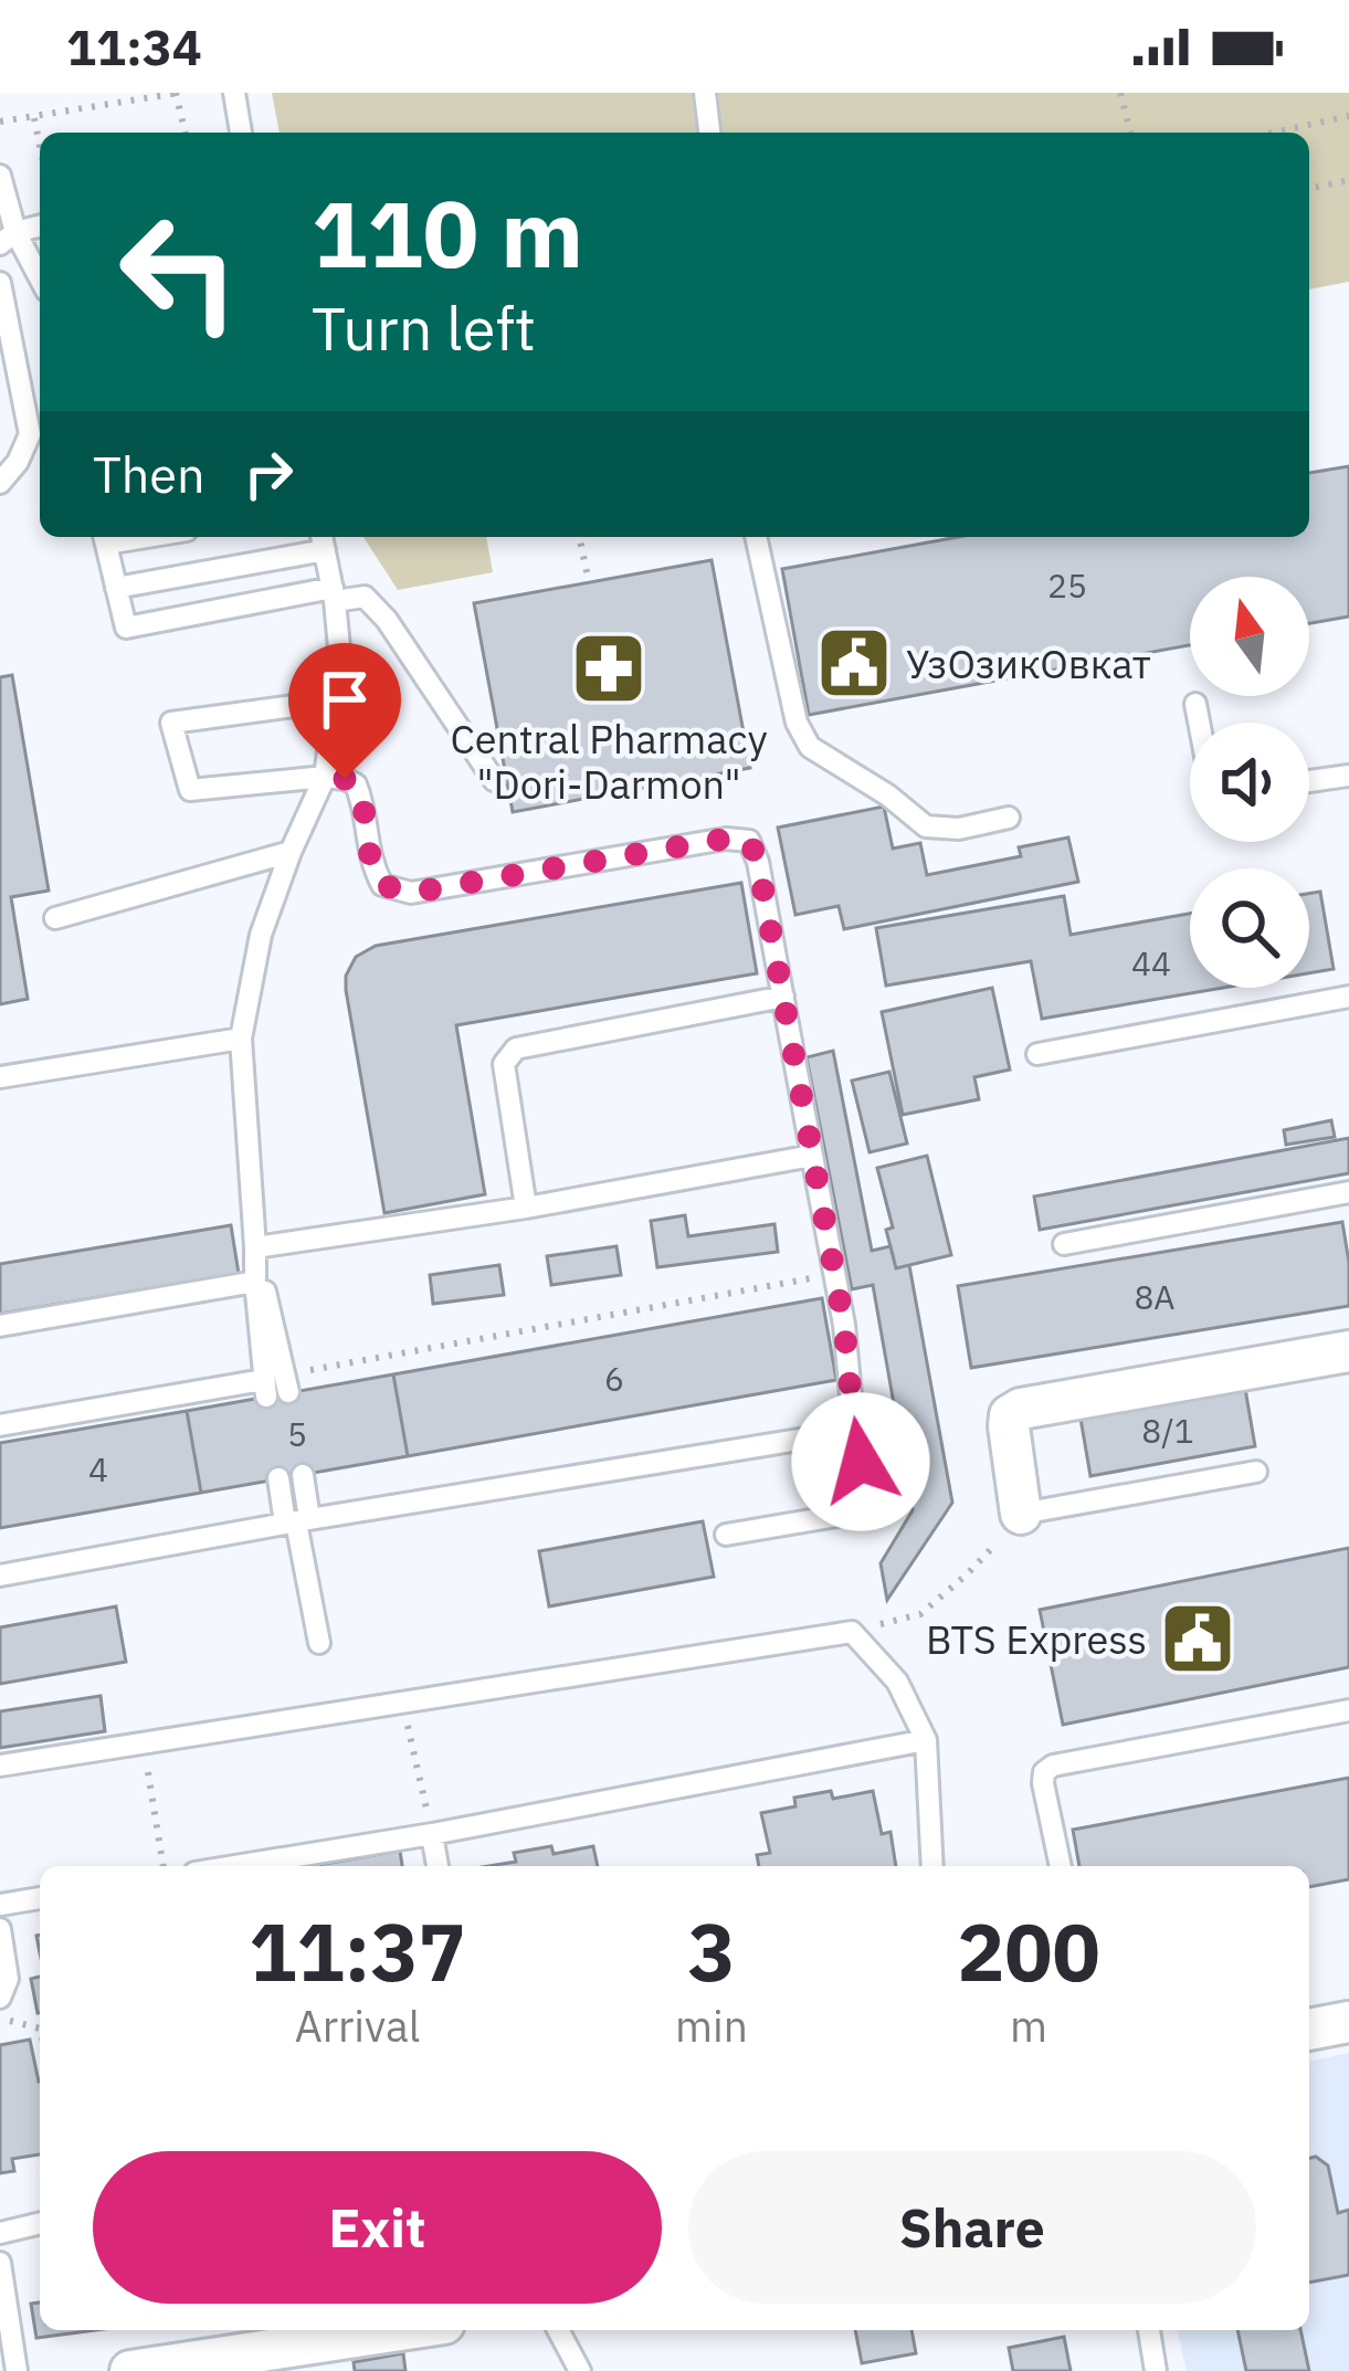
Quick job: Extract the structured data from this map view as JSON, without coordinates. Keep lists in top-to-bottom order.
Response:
{
  "places": {
    "public building": ["УзОзикОвкат", "BTS Express"],
    "pharmacy": ["Central Pharmacy \"Dori-Darmon\""]
  },
  "house_numbers": [
    "25",
    "44",
    "8А",
    "6",
    "8/1",
    "5",
    "4"
  ],
  "north": "top",
  "page": {
    "status": "11:34",
    "turn": ["110 m", "Turn left"],
    "then": "Then",
    "eta": [
      "11:37",
      "Arrival",
      "3",
      "min",
      "200",
      "m"
    ],
    "buttons": ["Exit", "Share"]
  }
}
